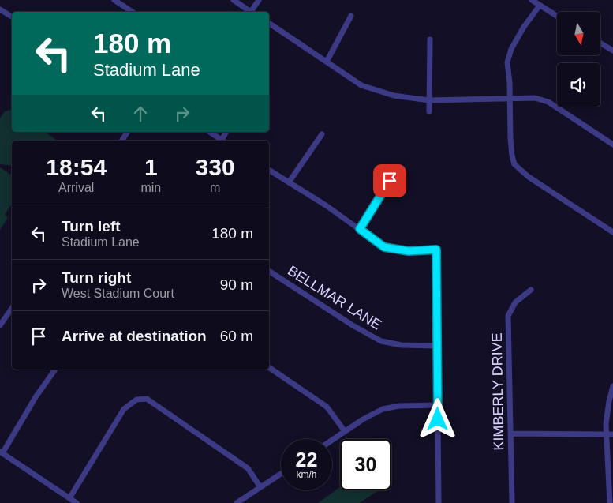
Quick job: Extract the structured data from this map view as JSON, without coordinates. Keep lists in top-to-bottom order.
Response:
{
  "streets": {
    "street": ["BELLMAR LANE", "KIMBERLY DRIVE"]
  },
  "north": "bottom",
  "page": {
    "turn": ["180 m", "Stadium Lane"],
    "eta": [
      "18:54",
      "Arrival",
      "1",
      "min",
      "330",
      "m"
    ],
    "list": [
      {
        "name": "Turn left",
        "note": "Stadium Lane",
        "value": "180 m"
      },
      {
        "name": "Turn right",
        "note": "West Stadium Court",
        "value": "90 m"
      },
      {
        "name": "Arrive at destination",
        "value": "60 m"
      }
    ],
    "speed": "22 km/h",
    "limit": "30"
  }
}
